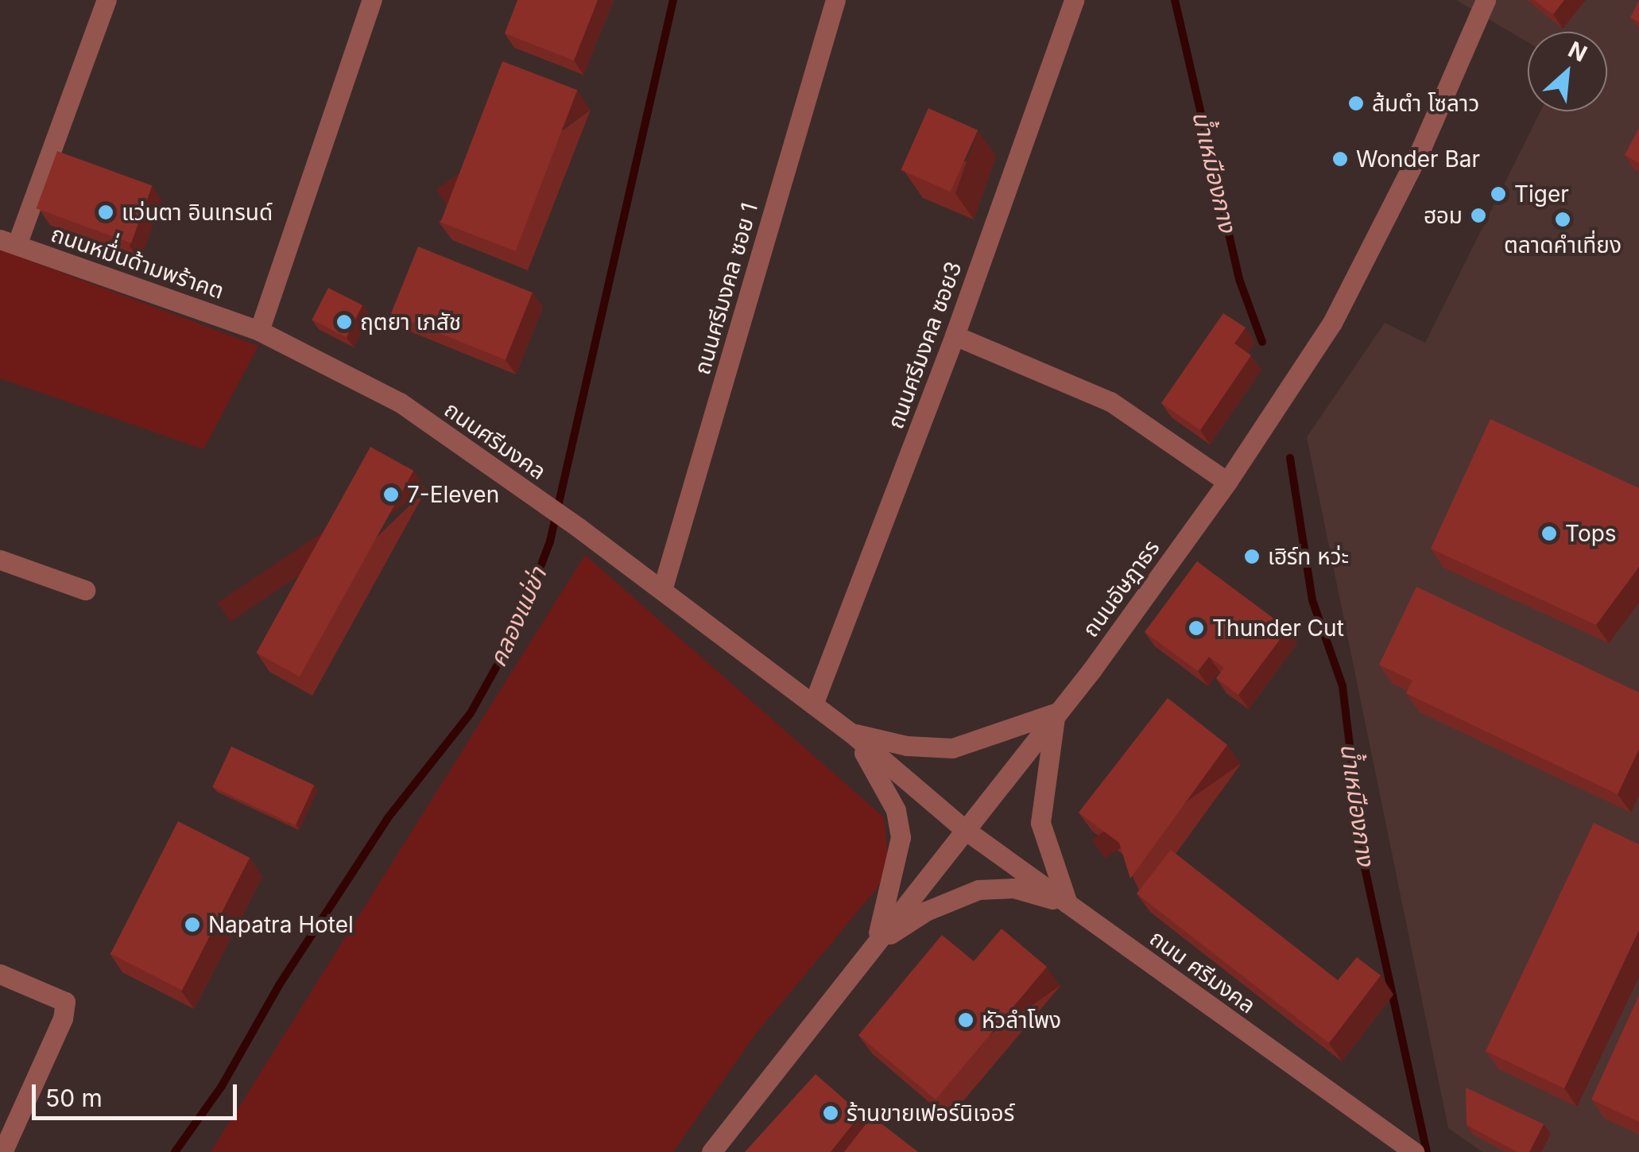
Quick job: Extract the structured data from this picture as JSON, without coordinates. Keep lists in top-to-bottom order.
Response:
{
  "streets": {
    "street": [
      "ถนนหมื่่นด้ามพร้าคต",
      "ถนนศรีมงคล ซอย 1",
      "ถนนศรีมงคล ซอย3",
      "ถนนศรีมงคล",
      "ถนนอัษฎาธร",
      "ถนน ศรีมงคล"
    ]
  },
  "crossings": [
    ["ถนนหมื่่นด้ามพร้าคต", "ถนนศรีมงคล"],
    ["ถนนศรีมงคล ซอย 1", "ถนนศรีมงคล"],
    ["ถนนศรีมงคล ซอย3", "ถนนศรีมงคล"],
    ["ถนนศรีมงคล", "ถนนอัษฎาธร"],
    ["ถนนศรีมงคล", "ถนน ศรีมงคล"],
    ["ถนนอัษฎาธร", "ถนน ศรีมงคล"]
  ],
  "water": ["น้ำเหมืองกาง", "คลองแม่ข่า"],
  "places": [
    "ส้มตำ โซลาว",
    "Wonder Bar",
    "Tiger",
    "แว่นตา อินเทรนด์",
    "ฮอม",
    "ตลาดคำเที่ยง",
    "ฤตยา เภสัช",
    "7-Eleven",
    "Tops",
    "เฮิร์ท หว่ะ",
    "Thunder Cut",
    "Napatra Hotel",
    "หัวลำโพง",
    "ร้านขายเฟอร์นิเจอร์"
  ],
  "scale_bar": "50 m",
  "north": "top right"
}
